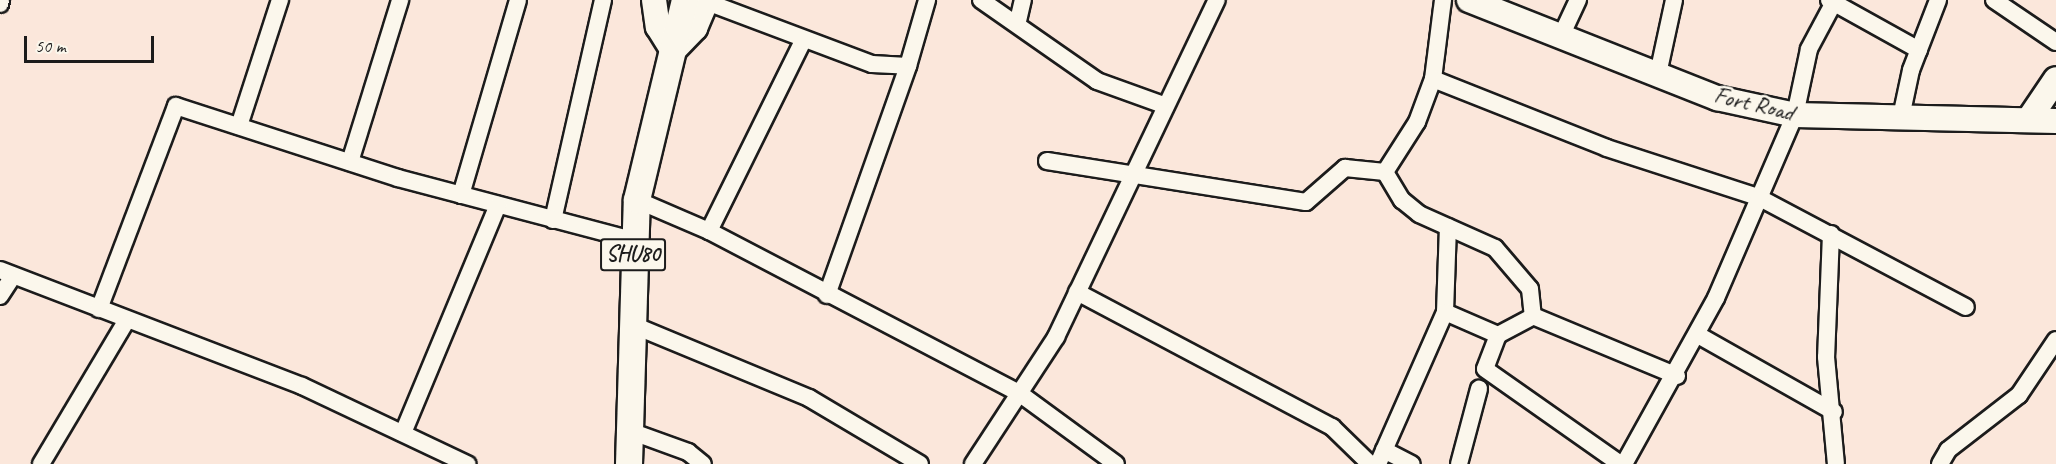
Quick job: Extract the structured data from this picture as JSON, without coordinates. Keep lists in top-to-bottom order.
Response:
{
  "streets": {
    "main road": ["Fort Road", "SHU80"]
  },
  "scale_bar": "50 m"
}
